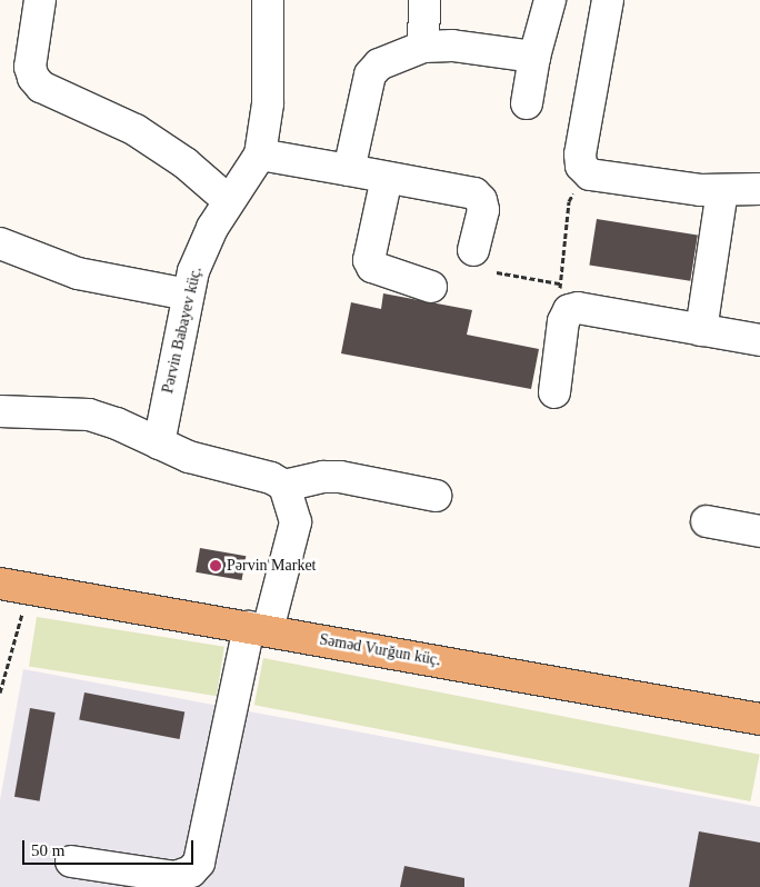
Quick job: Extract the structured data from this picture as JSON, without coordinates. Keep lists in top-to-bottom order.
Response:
{
  "streets": {
    "main road": ["Səməd Vurğun küç."],
    "street": ["Pərvin Babayev küç."]
  },
  "places": ["Pərvin Market"],
  "scale_bar": "50 m"
}
